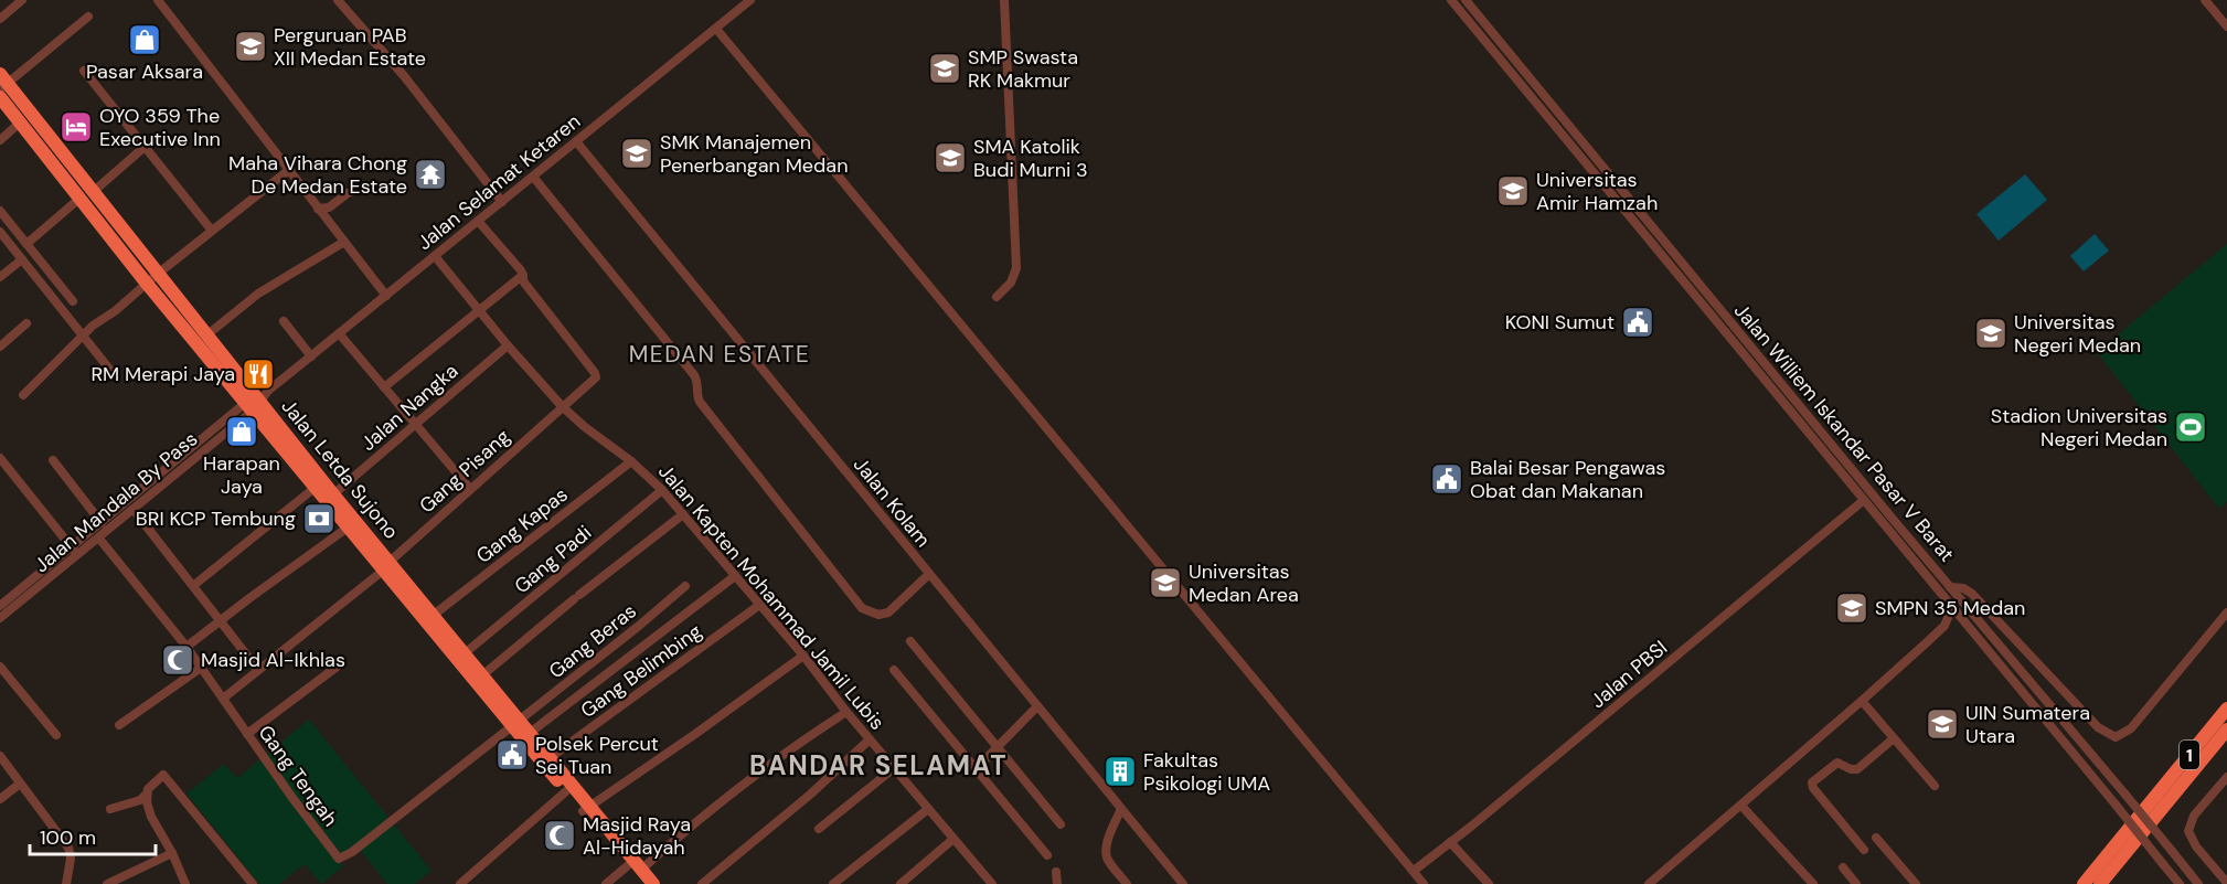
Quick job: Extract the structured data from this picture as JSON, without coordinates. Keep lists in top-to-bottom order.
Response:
{
  "streets": {
    "highway": ["Jalan Letda Sujono", "1"],
    "street": [
      "Jalan Selamat Ketaren",
      "Jalan Nangka",
      "Jalan Williem Iskandar Pasar V Barat",
      "Gang Pisang",
      "Jalan Mandala By Pass",
      "Jalan Kolam",
      "Gang Kapas",
      "Gang Padi",
      "Jalan Kapten Mohammad Jamil Lubis",
      "Gang Beras",
      "Gang Belimbing",
      "Jalan PBSI",
      "Gang Tengah"
    ]
  },
  "crossings": [
    ["Jalan Selamat Ketaren", "Jalan Letda Sujono"],
    ["Jalan Selamat Ketaren", "Jalan Mandala By Pass"],
    ["Jalan Selamat Ketaren", "Jalan Kolam"],
    ["Jalan Selamat Ketaren", "Jalan Kapten Mohammad Jamil Lubis"],
    ["Jalan Nangka", "Jalan Letda Sujono"],
    ["Jalan Nangka", "Jalan Kapten Mohammad Jamil Lubis"],
    ["Jalan Williem Iskandar Pasar V Barat", "Jalan PBSI"],
    ["Jalan Letda Sujono", "Gang Pisang"],
    ["Jalan Letda Sujono", "Jalan Mandala By Pass"],
    ["Jalan Letda Sujono", "Gang Kapas"],
    ["Jalan Letda Sujono", "Gang Padi"],
    ["Jalan Letda Sujono", "Gang Beras"],
    ["Jalan Letda Sujono", "Gang Belimbing"],
    ["Jalan Letda Sujono", "Gang Tengah"],
    ["Gang Pisang", "Jalan Kapten Mohammad Jamil Lubis"],
    ["Gang Pisang", "Gang Tengah"],
    ["Jalan Mandala By Pass", "Gang Tengah"],
    ["Gang Kapas", "Jalan Kapten Mohammad Jamil Lubis"],
    ["Gang Padi", "Jalan Kapten Mohammad Jamil Lubis"],
    ["Jalan Kapten Mohammad Jamil Lubis", "Gang Belimbing"],
    ["Gang Beras", "Gang Tengah"]
  ],
  "districts": ["MEDAN ESTATE", "BANDAR SELAMAT"],
  "places": {
    "shop": ["Pasar Aksara", "Harapan Jaya"],
    "school or university": [
      "Perguruan PAB XII Medan Estate",
      "SMP Swasta RK Makmur",
      "SMK Manajemen Penerbangan Medan",
      "SMA Katolik Budi Murni 3",
      "Universitas Amir Hamzah",
      "Universitas Negeri Medan",
      "Universitas Medan Area",
      "SMPN 35 Medan",
      "UIN Sumatera Utara"
    ],
    "hotel": ["OYO 359 The Executive Inn"],
    "temple": ["Maha Vihara Chong De Medan Estate"],
    "public building": ["KONI Sumut", "Balai Besar Pengawas Obat dan Makanan", "Polsek Percut Sei Tuan"],
    "restaurant": ["RM Merapi Jaya"],
    "sports": ["Stadion Universitas Negeri Medan"],
    "bank": ["BRI KCP Tembung"],
    "mosque": ["Masjid Al-Ikhlas", "Masjid Raya Al-Hidayah"],
    "building": ["Fakultas Psikologi UMA"]
  },
  "scale_bar": "100 m"
}
